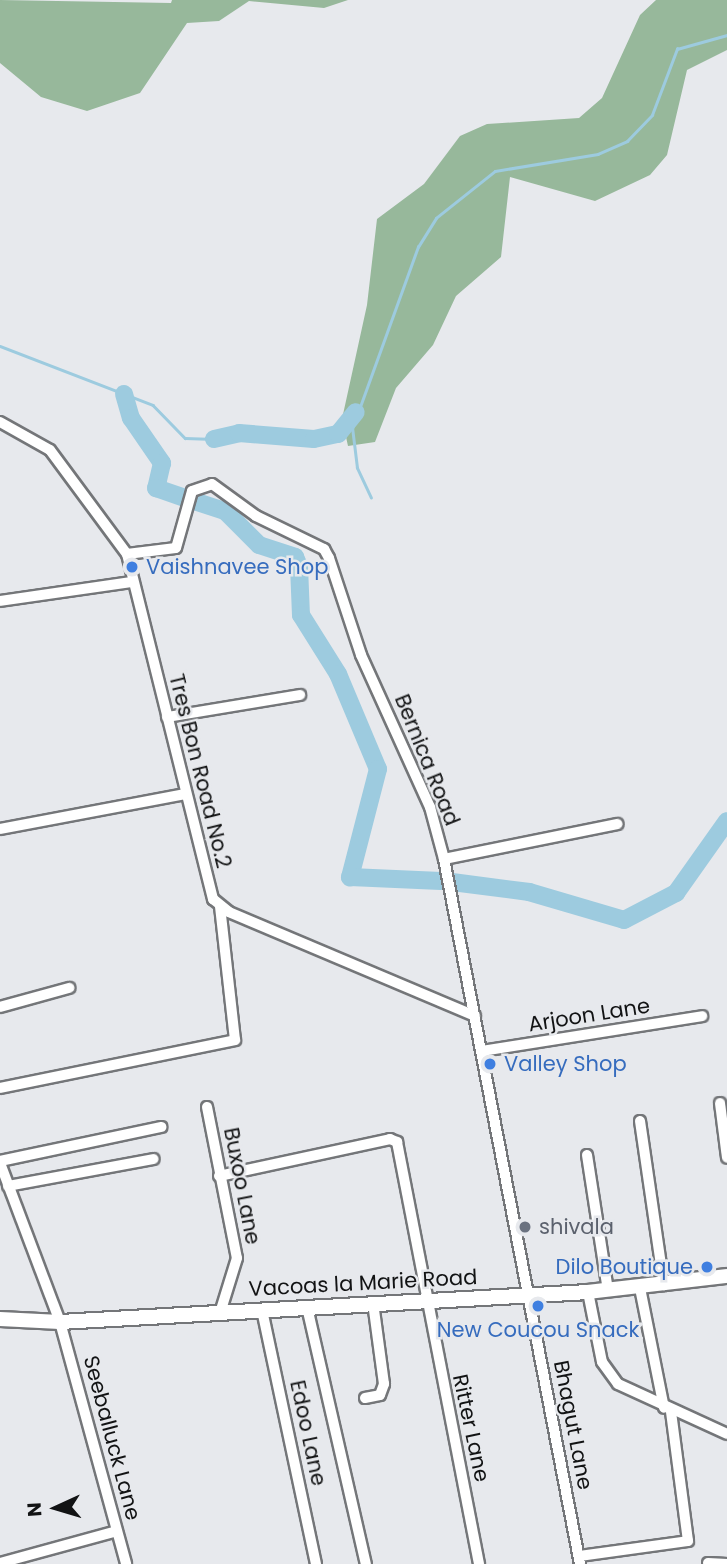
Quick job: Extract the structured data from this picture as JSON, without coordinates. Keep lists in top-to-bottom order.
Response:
{
  "streets": {
    "main road": ["Vacoas la Marie Road"],
    "street": [
      "Bernica Road",
      "Tres Bon Road No.2",
      "Arjoon Lane",
      "Buxoo Lane",
      "Bhagut Lane",
      "Ritter Lane",
      "Edoo Lane",
      "Seeballuck Lane"
    ]
  },
  "crossings": [
    ["Bernica Road", "Tres Bon Road No.2"],
    ["Bernica Road", "Arjoon Lane"],
    ["Bernica Road", "Vacoas la Marie Road"],
    ["Bernica Road", "Bhagut Lane"],
    ["Buxoo Lane", "Vacoas la Marie Road"],
    ["Buxoo Lane", "Ritter Lane"],
    ["Vacoas la Marie Road", "Bhagut Lane"],
    ["Vacoas la Marie Road", "Ritter Lane"],
    ["Vacoas la Marie Road", "Edoo Lane"],
    ["Vacoas la Marie Road", "Seeballuck Lane"]
  ],
  "places": [
    "Vaishnavee Shop",
    "Valley Shop",
    "shivala",
    "Dilo Boutique",
    "New Coucou Snack"
  ],
  "north": "left"
}
